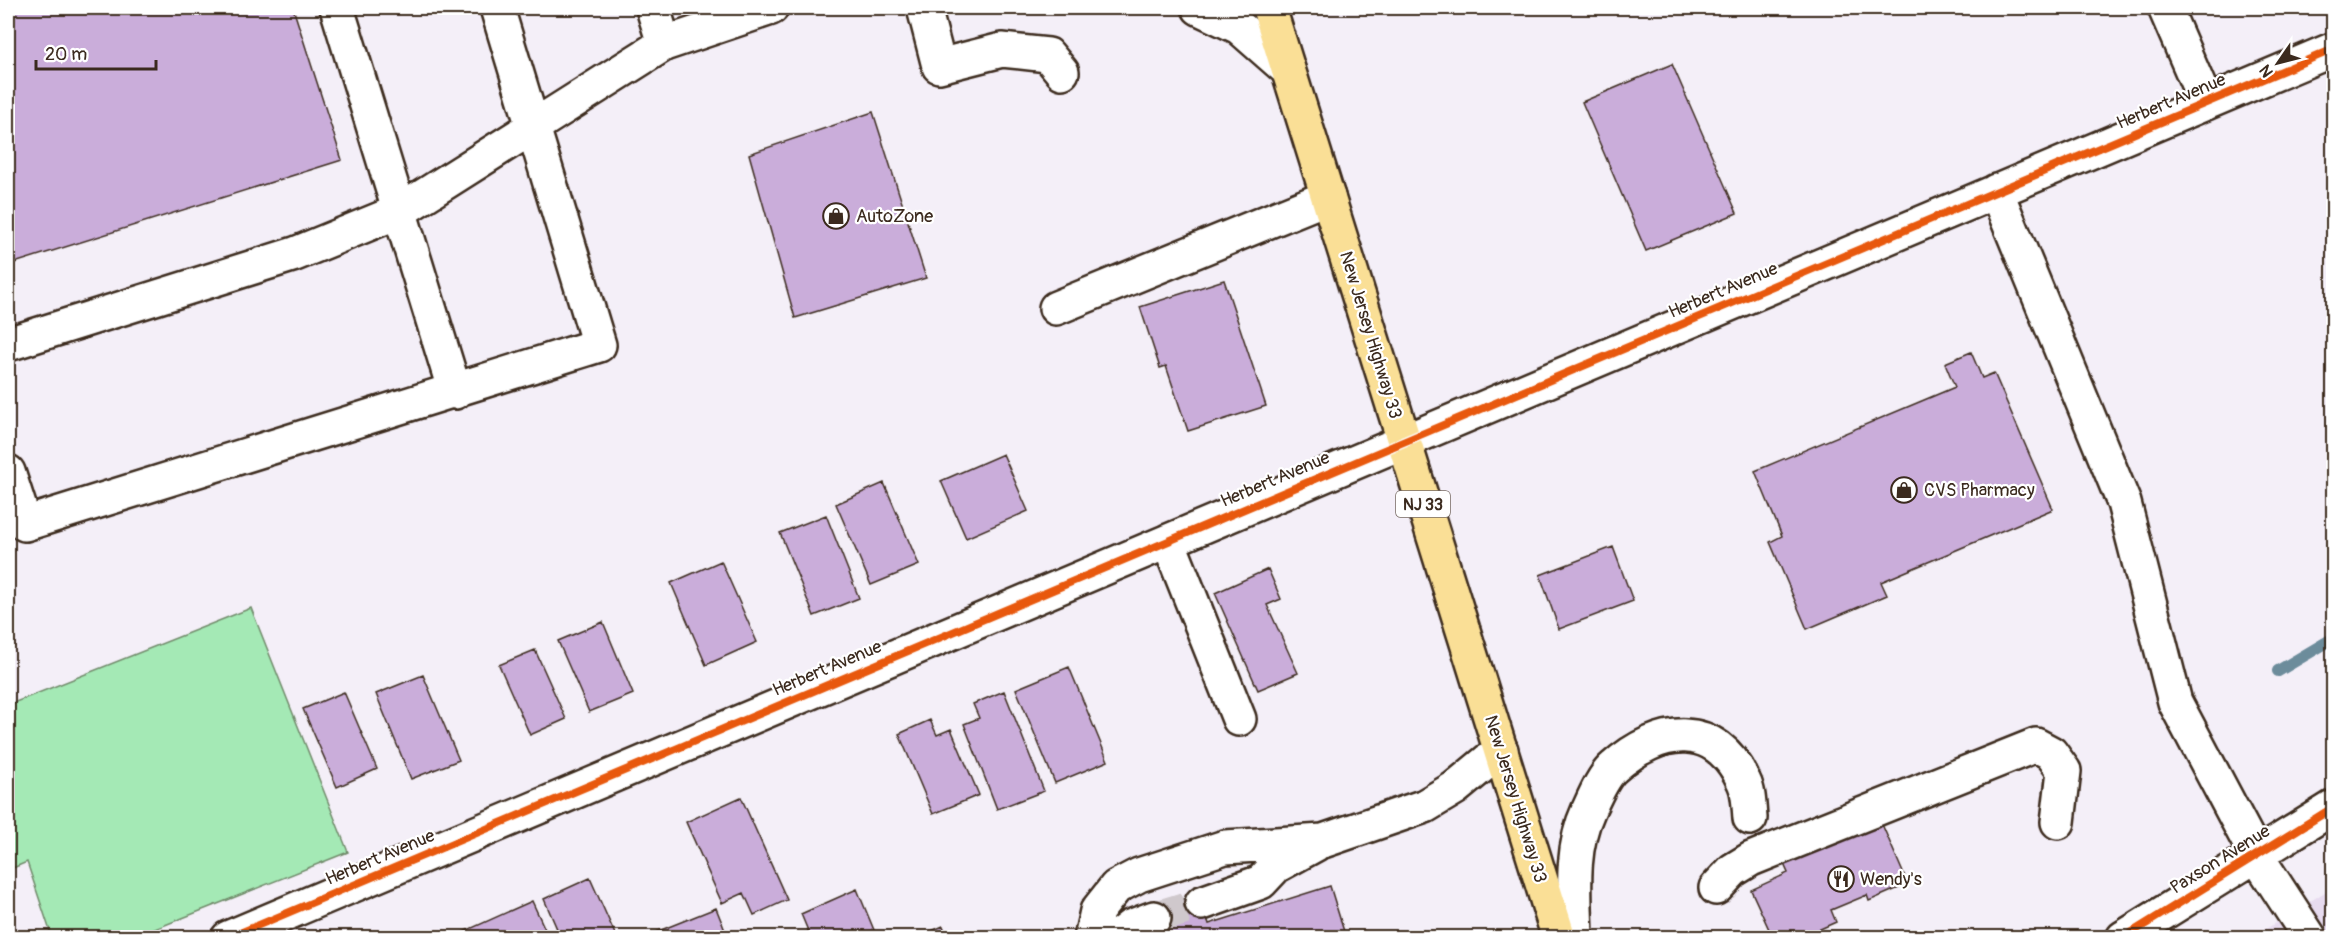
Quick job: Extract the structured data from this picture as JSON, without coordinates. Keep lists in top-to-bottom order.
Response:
{
  "streets": {
    "main road": ["New Jersey Highway 33", "NJ 33"],
    "street": ["Herbert Avenue", "Paxson Avenue"]
  },
  "crossings": [
    ["Herbert Avenue", "New Jersey Highway 33"]
  ],
  "places": {
    "shop": ["AutoZone", "CVS Pharmacy"],
    "restaurant": ["Wendy's"]
  },
  "scale_bar": "20 m",
  "north": "bottom left"
}
